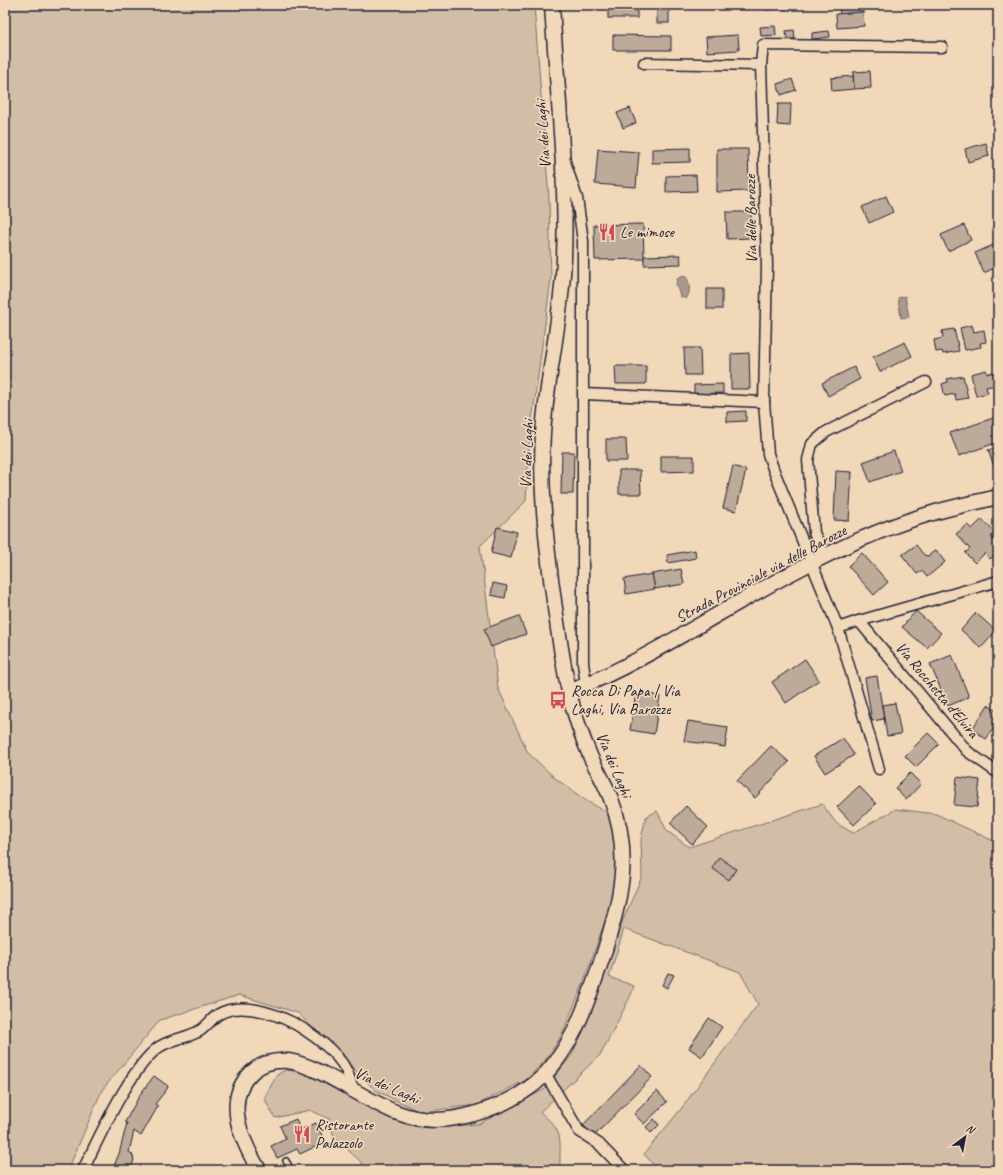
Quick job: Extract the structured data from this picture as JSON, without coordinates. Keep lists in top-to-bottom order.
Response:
{
  "streets": {
    "main road": ["Via dei Laghi", "Strada Provinciale via delle Barozze"],
    "street": ["Via delle Barozze", "Via Rocchetta d'Elvira"]
  },
  "crossings": [
    ["Via dei Laghi", "Strada Provinciale via delle Barozze"],
    ["Via delle Barozze", "Strada Provinciale via delle Barozze"]
  ],
  "places": {
    "restaurant": ["Le mimose", "Ristorante Palazzolo"],
    "bus stop": ["Rocca Di Papa | Via Laghi, Via Barozze"]
  },
  "north": "top right"
}
